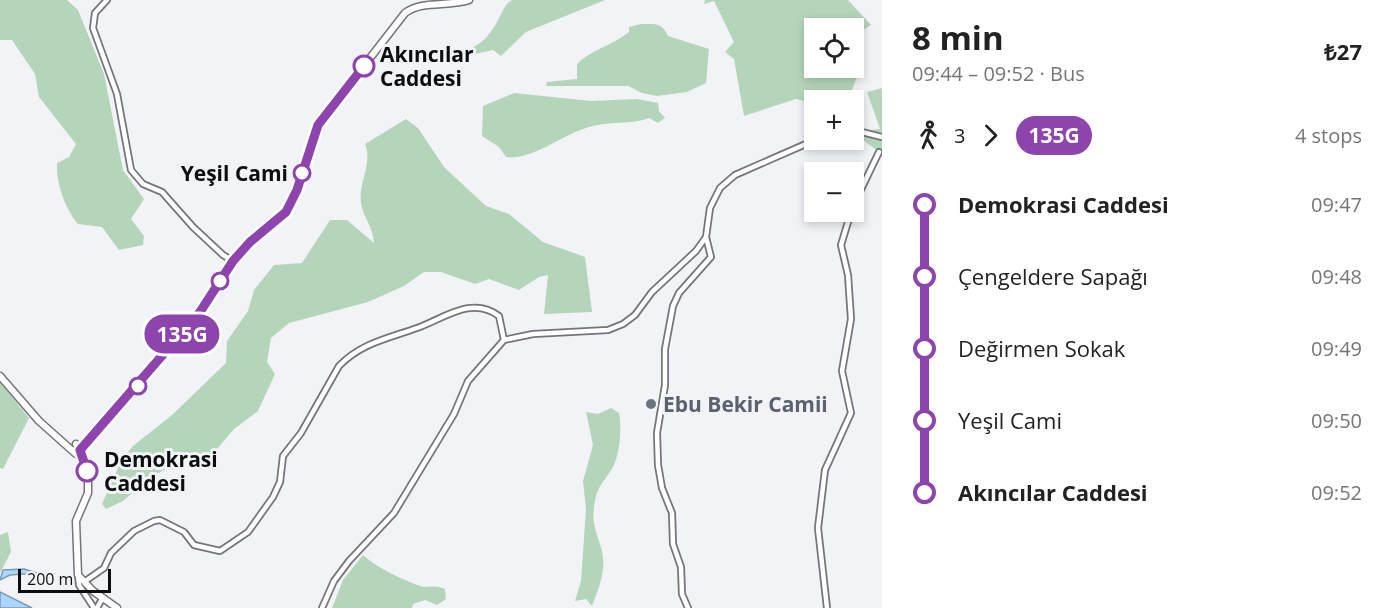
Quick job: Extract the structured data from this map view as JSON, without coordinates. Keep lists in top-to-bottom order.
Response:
{
  "places": [
    "Akıncılar Caddesi",
    "Yeşil Cami",
    "Ebu Bekir Camii",
    "Demokrasi Caddesi"
  ],
  "lines": ["bus line 135G"],
  "scale_bar": "200 m",
  "page": {
    "on_map": "135G",
    "heading": ["8 min", "09:44 – 09:52 · Bus", "₺27"],
    "map_buttons": ["+", "−"],
    "legs": ["3", "135G", "4 stops"],
    "list": [
      {
        "name": "Demokrasi Caddesi",
        "value": "09:47"
      },
      {
        "name": "Çengeldere Sapağı",
        "value": "09:48"
      },
      {
        "name": "Değirmen Sokak",
        "value": "09:49"
      },
      {
        "name": "Yeşil Cami",
        "value": "09:50"
      },
      {
        "name": "Akıncılar Caddesi",
        "value": "09:52"
      }
    ],
    "scale": "200 m"
  }
}
